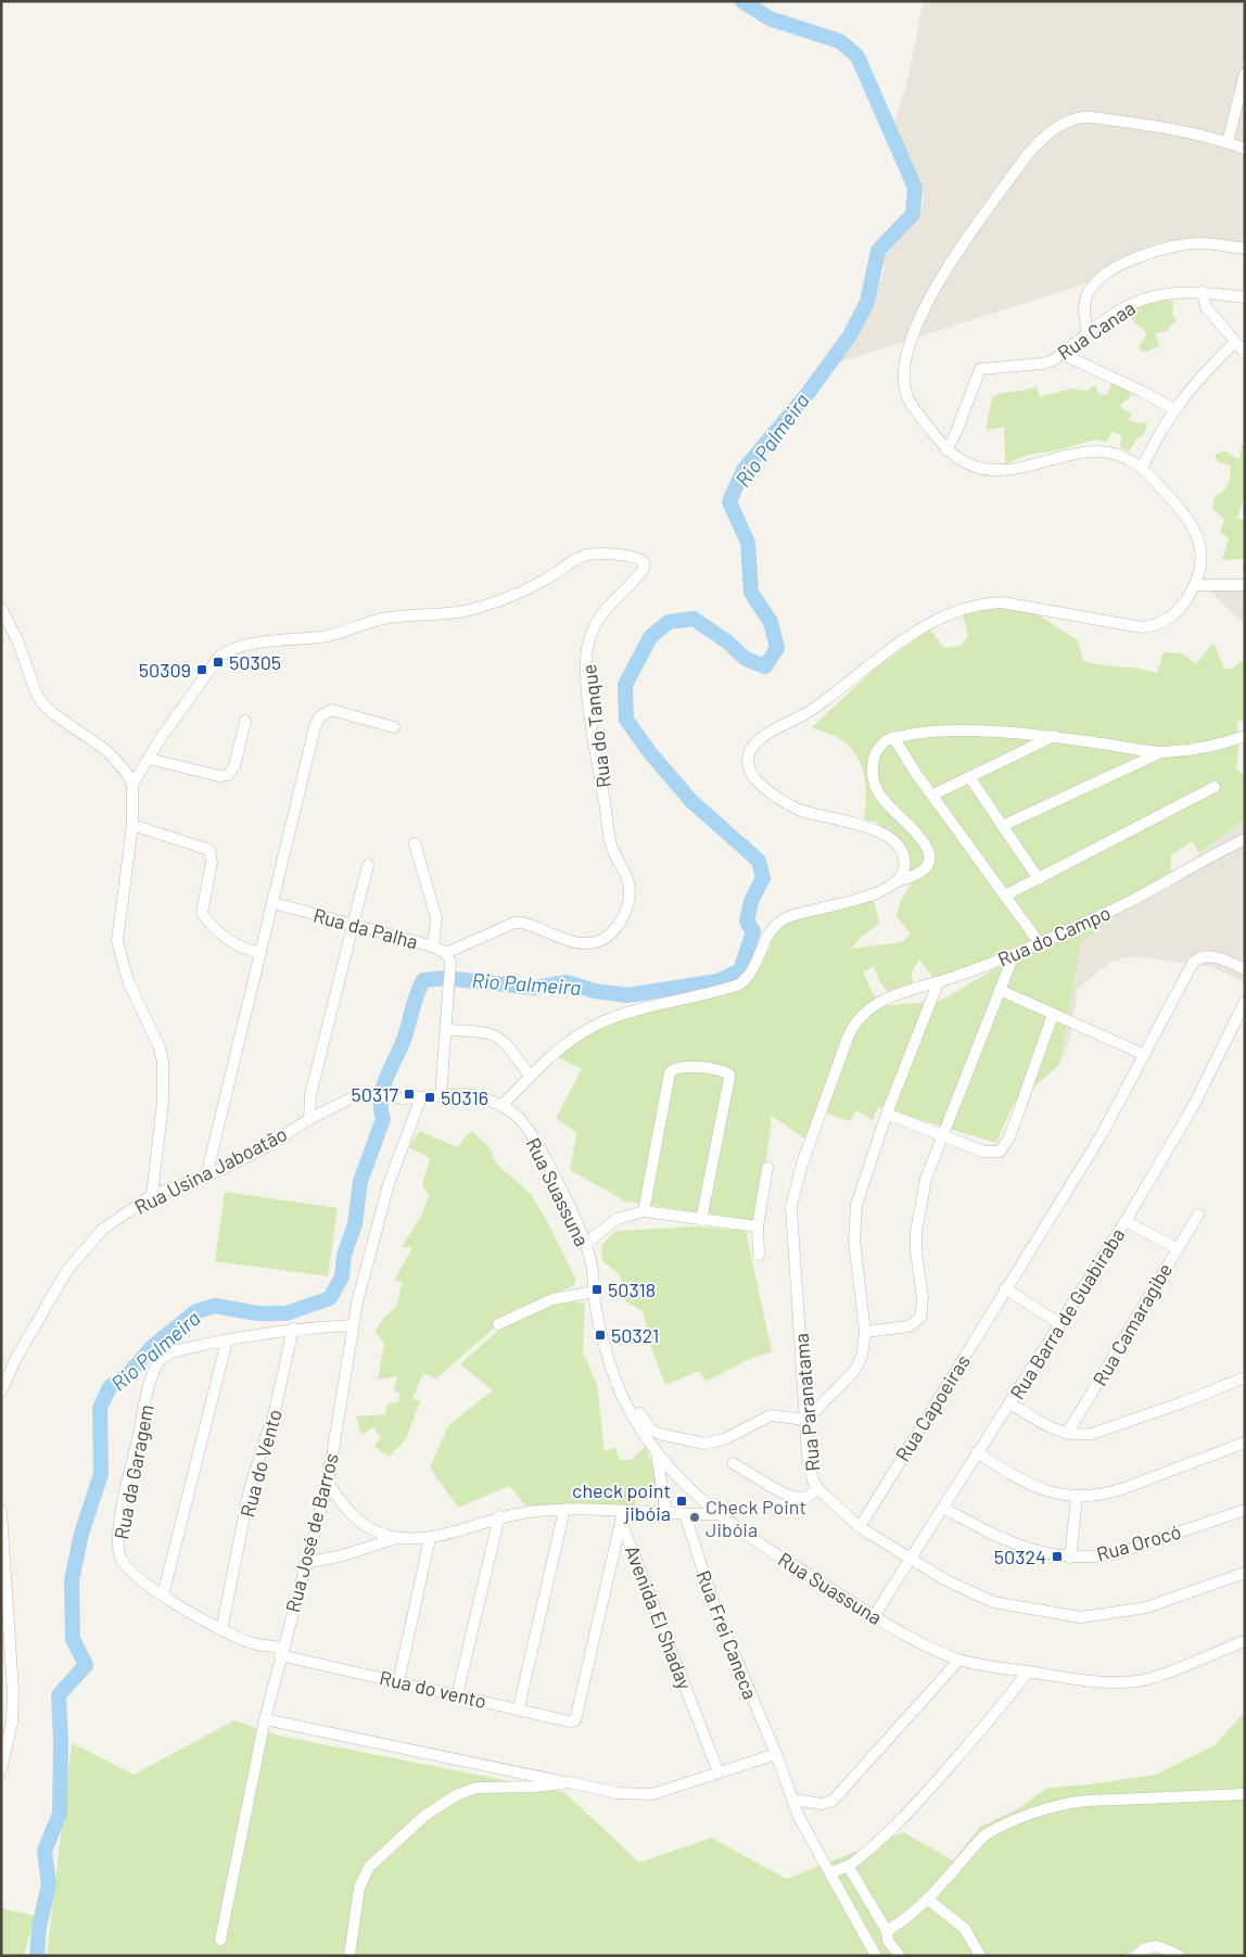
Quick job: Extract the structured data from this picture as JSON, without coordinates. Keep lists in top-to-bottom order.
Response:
{
  "streets": {
    "street": [
      "Rua Canaa",
      "Rua do Tanque",
      "Rua da Palha",
      "Rua do Campo",
      "Rua Usina Jaboatão",
      "Rua Suassuna",
      "Rua Barra de Guabiraba",
      "Rua Camaragibe",
      "Rua Paranatama",
      "Rua Capoeiras",
      "Rua do Vento",
      "Rua da Garagem",
      "Rua José de Barros",
      "Rua Orocó",
      "Avenida El Shaday",
      "Rua Frei Caneca",
      "Rua do vento"
    ]
  },
  "crossings": [
    ["Rua do Tanque", "Rua da Palha"],
    ["Rua do Campo", "Rua Paranatama"],
    ["Rua Usina Jaboatão", "Rua Suassuna"],
    ["Rua Suassuna", "Rua Barra de Guabiraba"],
    ["Rua Suassuna", "Rua José de Barros"],
    ["Rua Barra de Guabiraba", "Rua Paranatama"],
    ["Rua Barra de Guabiraba", "Rua Orocó"],
    ["Rua Paranatama", "Rua Capoeiras"],
    ["Rua do Vento", "Rua da Garagem"],
    ["Rua do Vento", "Rua do vento"],
    ["Rua da Garagem", "Rua José de Barros"],
    ["Rua José de Barros", "Rua do vento"],
    ["Avenida El Shaday", "Rua do vento"]
  ],
  "water": ["Rio Palmeira"],
  "places": {
    "transit": [
      "50305",
      "50309",
      "50317",
      "50316",
      "50318",
      "50321",
      "check point jibóia",
      "50324"
    ],
    "other": ["Check Point Jibóia"]
  }
}
